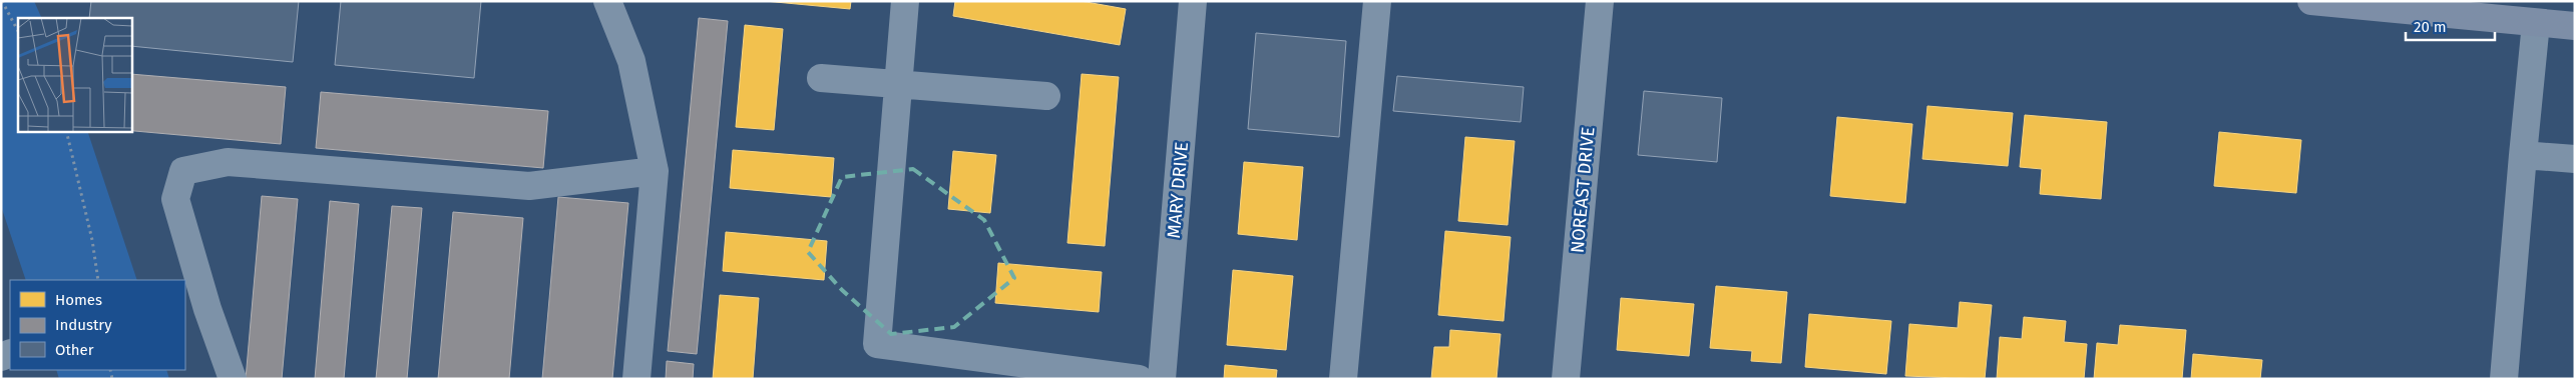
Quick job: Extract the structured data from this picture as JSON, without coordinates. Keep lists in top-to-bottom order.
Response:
{
  "streets": {
    "street": ["MARY DRIVE", "NOREAST DRIVE"]
  },
  "legend": ["Homes", "Industry", "Other"],
  "scale_bar": "20 m"
}
